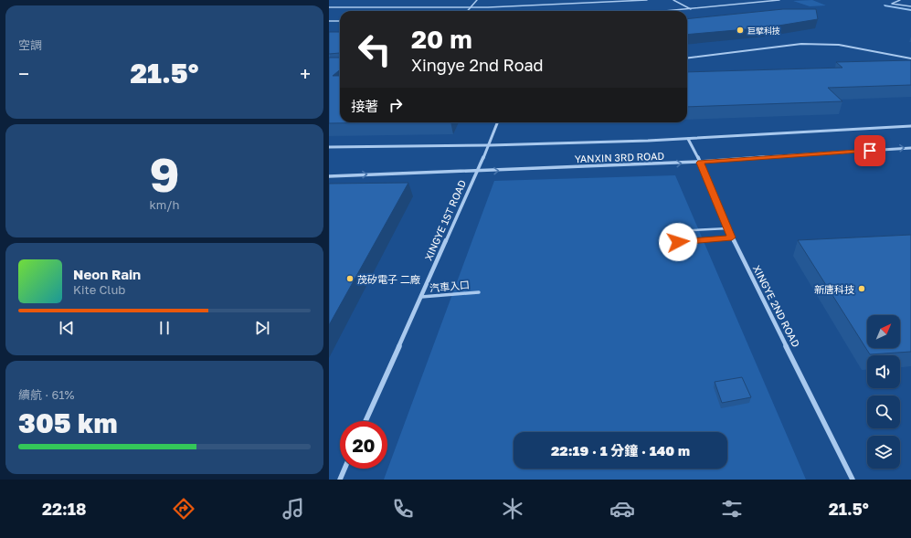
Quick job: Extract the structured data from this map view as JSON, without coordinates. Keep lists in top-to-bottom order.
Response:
{
  "streets": {
    "street": ["YANXIN 3RD ROAD", "XINGYE 1ST ROAD", "XINGYE 2ND ROAD"],
    "lane": ["汽車入口"]
  },
  "crossings": [
    ["YANXIN 3RD ROAD", "XINGYE 1ST ROAD"],
    ["YANXIN 3RD ROAD", "XINGYE 2ND ROAD"],
    ["XINGYE 1ST ROAD", "汽車入口"]
  ],
  "places": ["巨擘科技", "茂矽電子 二廠", "新唐科技"],
  "north": "top right",
  "page": {
    "tile": [
      "空調",
      ["9", "km/h"],
      ["續航 · 61%", "305 km"]
    ],
    "turn": ["20 m", "Xingye 2nd Road"],
    "heat": ["−", "21.5°", "+"],
    "then": "接著",
    "song": ["Neon Rain", "Kite Club"],
    "limit": "20",
    "trip": "22:19 · 1 分鐘 · 140 m",
    "tabs": ["22:18", "21.5°"]
  }
}
